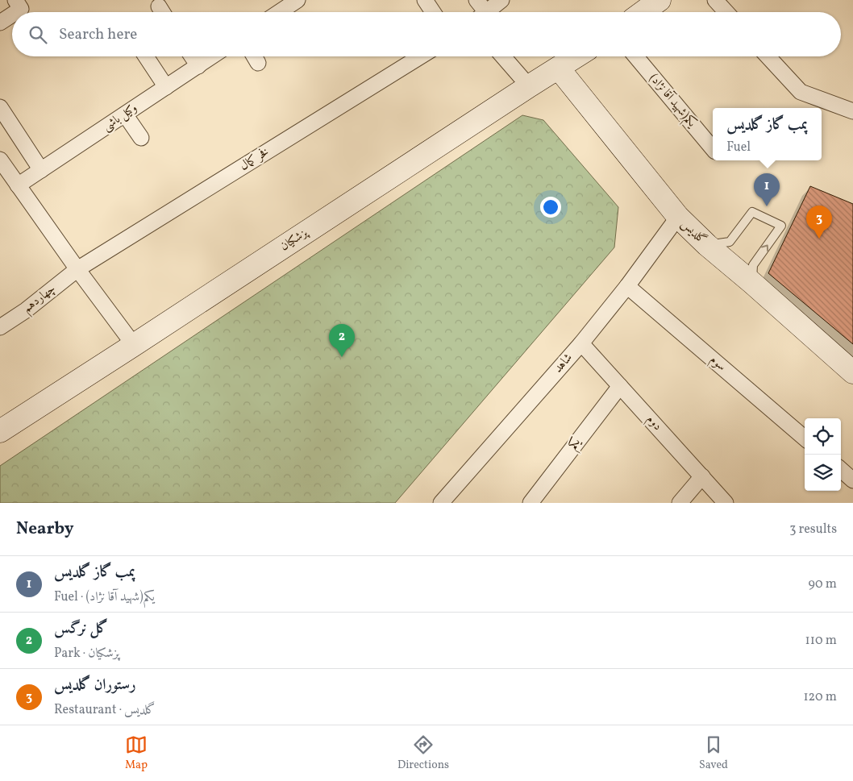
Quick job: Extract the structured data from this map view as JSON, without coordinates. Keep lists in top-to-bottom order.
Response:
{
  "streets": {
    "street": [
      "یکم(شهید آقا نژاد)",
      "وکیل باشی",
      "فخر کمال",
      "گلدیس",
      "پزشکیان",
      "چهاردهم",
      "شاهد",
      "سوم",
      "دوم",
      "یکم"
    ]
  },
  "crossings": [
    ["فخر کمال", "چهاردهم"],
    ["گلدیس", "پزشکیان"],
    ["گلدیس", "شاهد"],
    ["شاهد", "سوم"],
    ["شاهد", "دوم"],
    ["دوم", "یکم"]
  ],
  "page": {
    "search": "Search here",
    "popup": ["پمب گاز گلدیس", "Fuel"],
    "pins": ["1", "3", "2"],
    "heading": ["Nearby", "3 results"],
    "list": [
      {
        "mark": "1",
        "name": "پمب گاز گلدیس",
        "note": "Fuel · یکم(شهید آقا نژاد)",
        "value": "90 m"
      },
      {
        "mark": "2",
        "name": "گل نرگس",
        "note": "Park · پزشکیان",
        "value": "110 m"
      },
      {
        "mark": "3",
        "name": "رستوران گلدیس",
        "note": "Restaurant · گلدیس",
        "value": "120 m"
      }
    ],
    "nav": ["Map", "Directions", "Saved"]
  }
}
